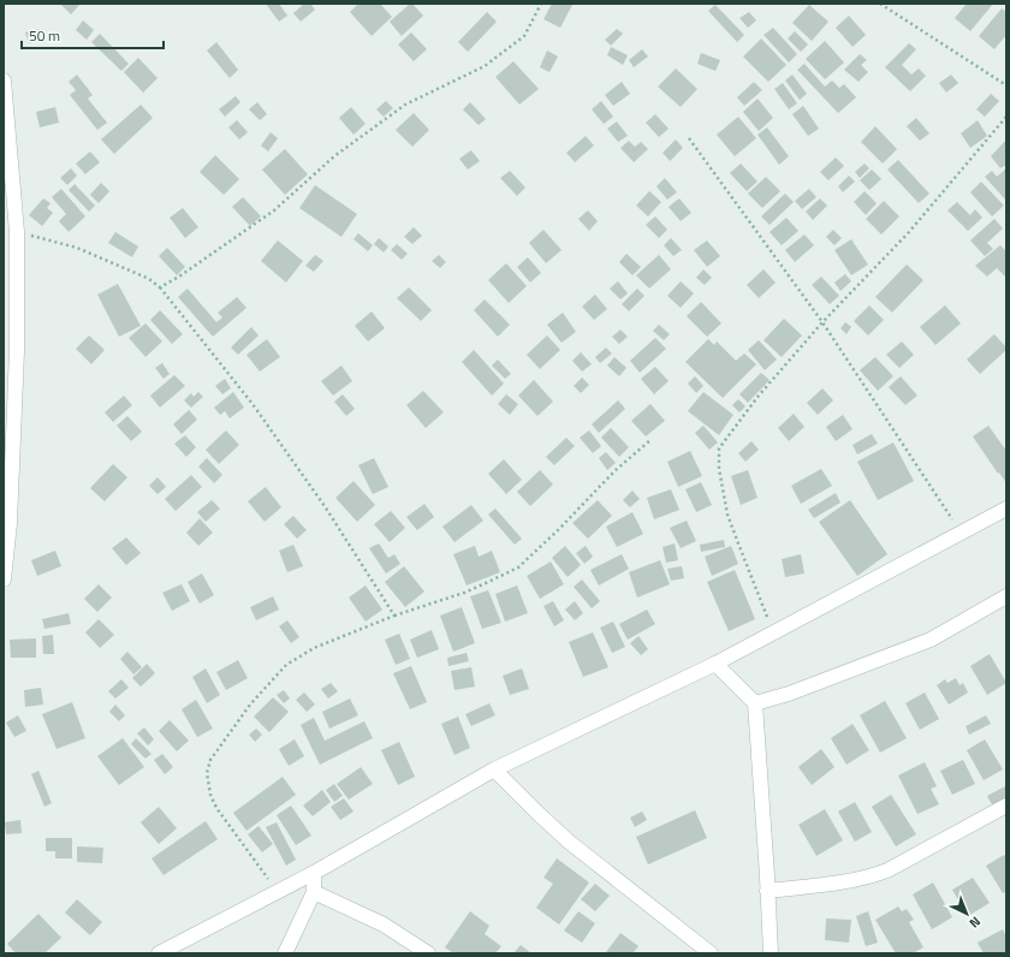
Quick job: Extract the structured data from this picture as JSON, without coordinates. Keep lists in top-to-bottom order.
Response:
{
  "scale_bar": "50 m",
  "north": "bottom right"
}
